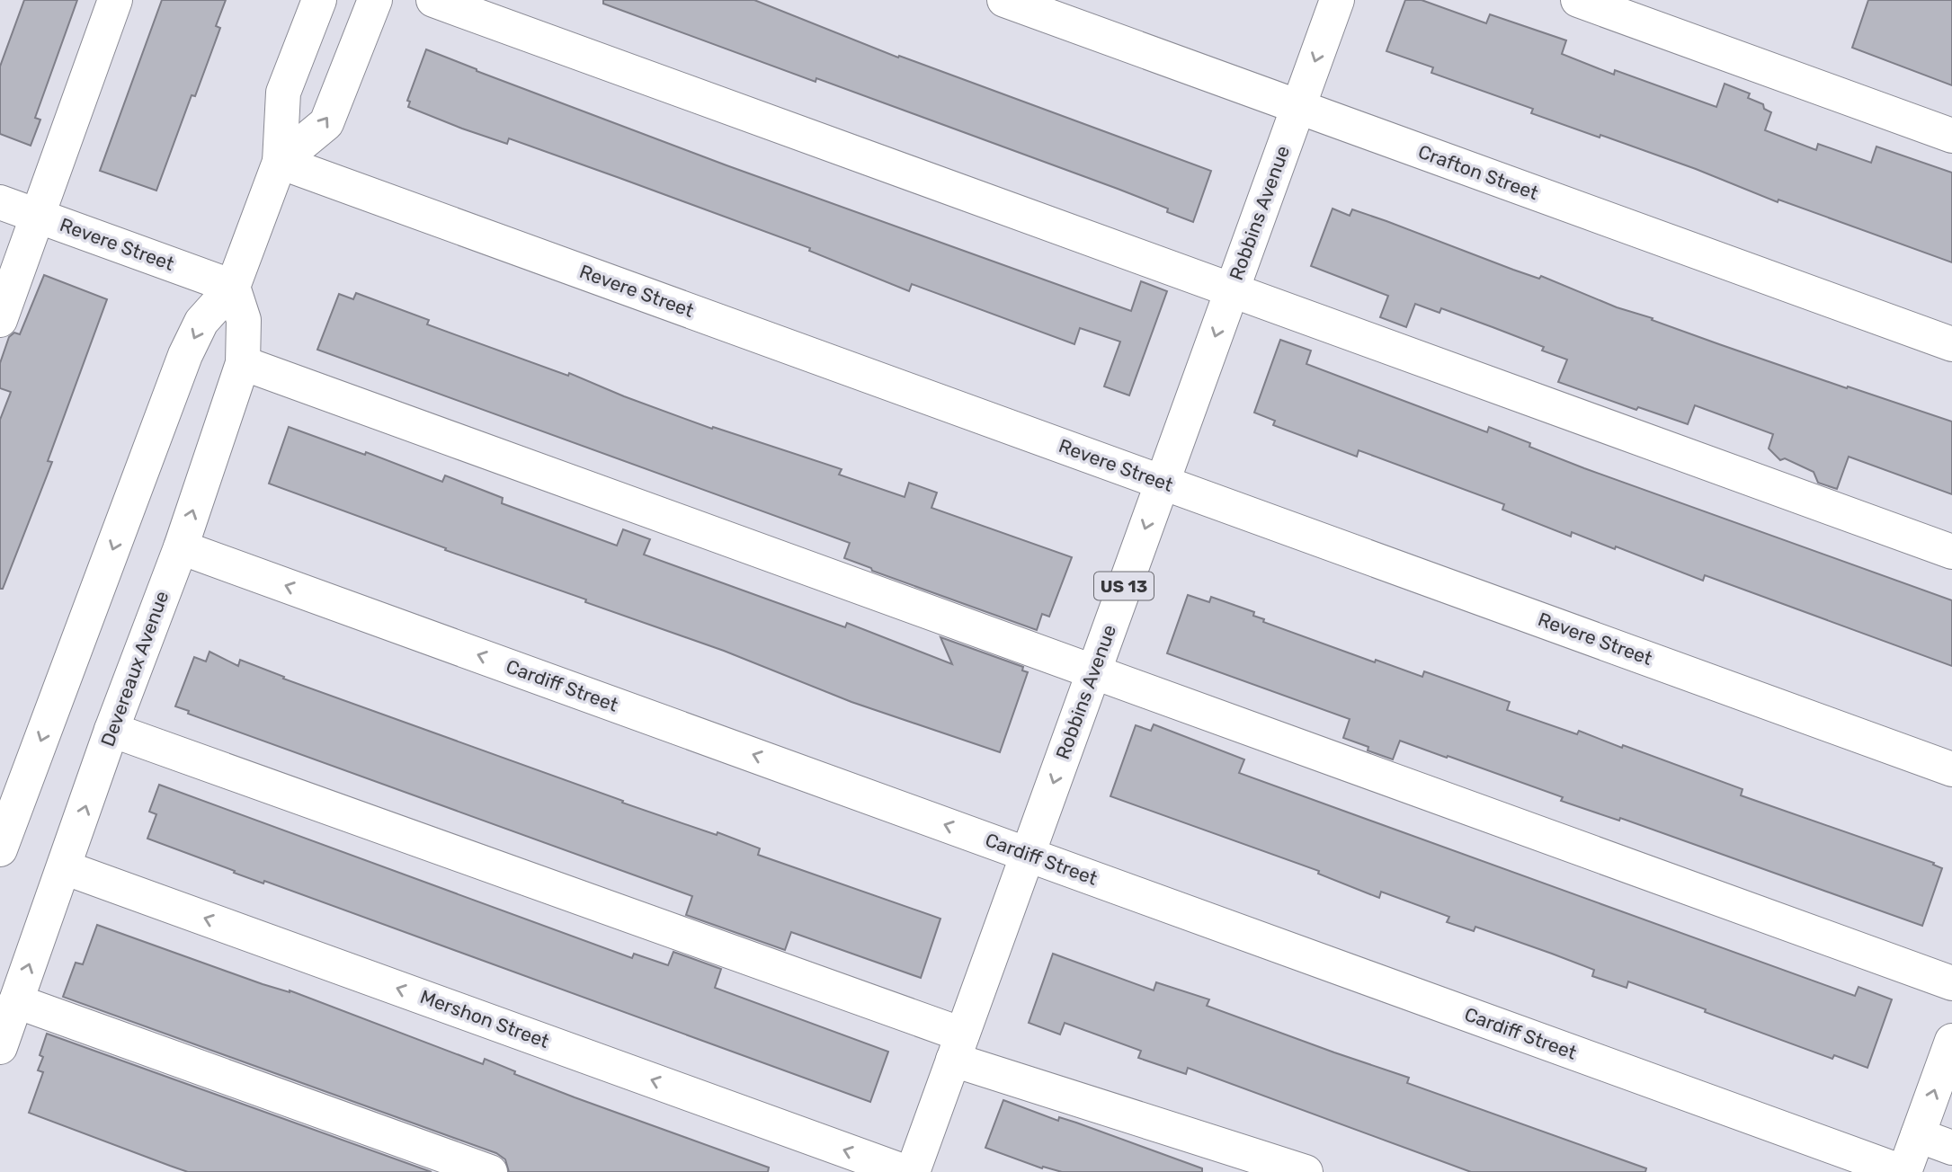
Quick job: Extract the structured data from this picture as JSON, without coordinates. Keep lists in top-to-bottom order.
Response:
{
  "streets": {
    "main road": [
      "Crafton Street",
      "Robbins Avenue",
      "Revere Street",
      "US 13",
      "Devereaux Avenue",
      "Cardiff Street",
      "Mershon Street"
    ]
  },
  "crossings": [
    ["Crafton Street", "Robbins Avenue"],
    ["Robbins Avenue", "Revere Street"],
    ["Robbins Avenue", "Cardiff Street"],
    ["Revere Street", "Devereaux Avenue"],
    ["Devereaux Avenue", "Cardiff Street"],
    ["Devereaux Avenue", "Mershon Street"]
  ],
  "one_way": ["Robbins Avenue"]
}
